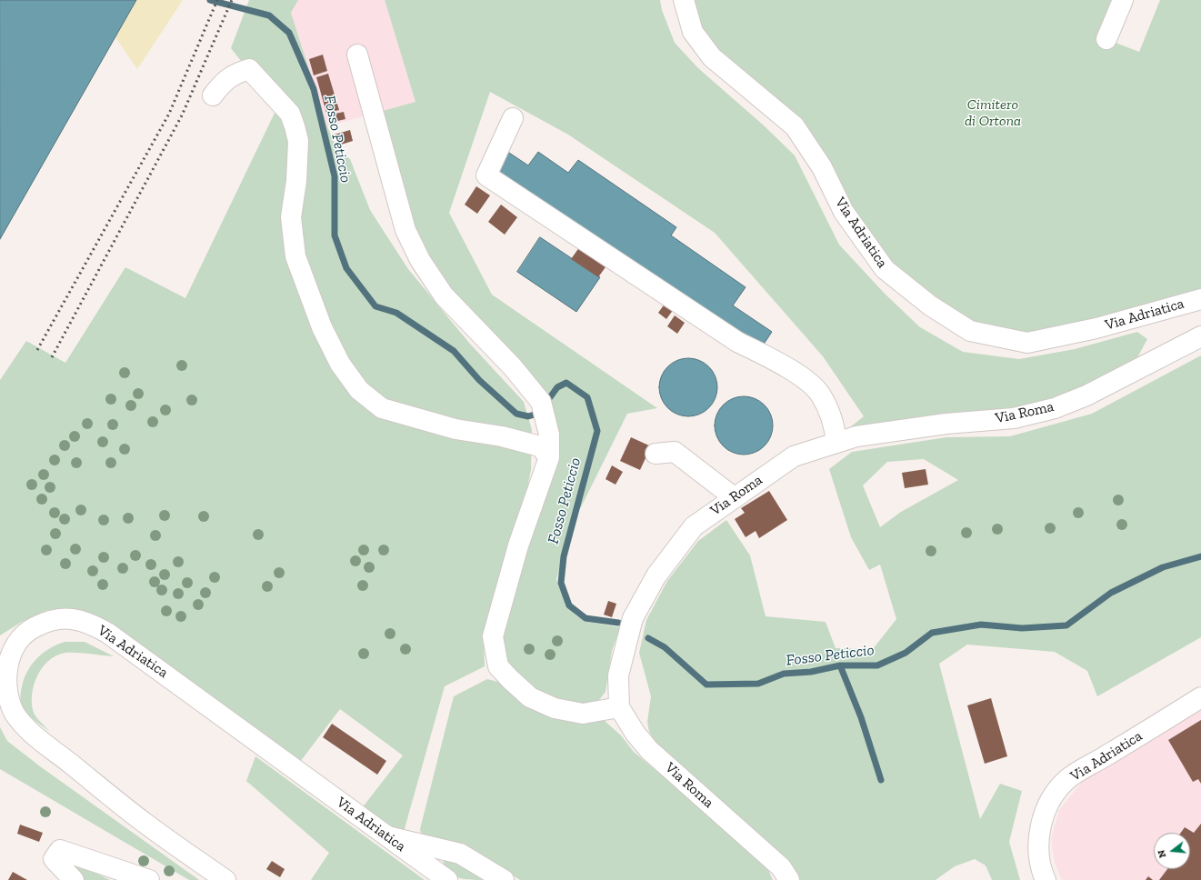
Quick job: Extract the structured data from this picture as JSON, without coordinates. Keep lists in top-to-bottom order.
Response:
{
  "streets": {
    "main road": ["Via Adriatica", "Via Roma"]
  },
  "water": ["Fosso Peticcio"],
  "parks": ["Cimitero di Ortona"],
  "north": "left"
}
